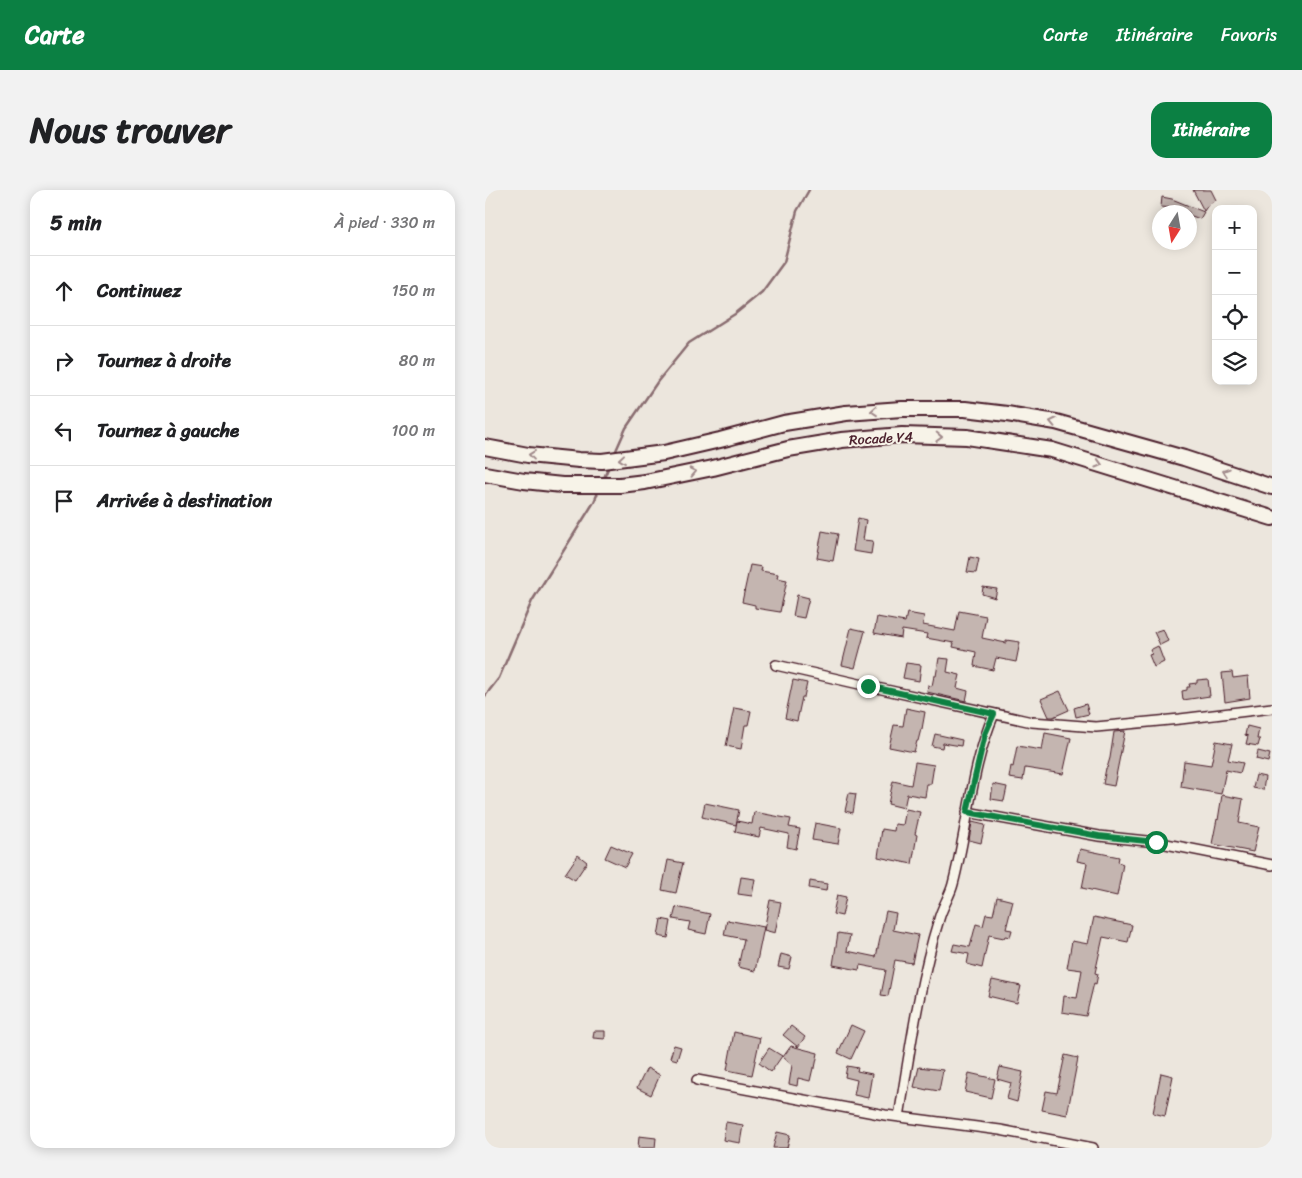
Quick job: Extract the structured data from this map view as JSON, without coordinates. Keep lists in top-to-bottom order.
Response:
{
  "streets": {
    "highway": ["Rocade Y4"]
  },
  "north": "bottom",
  "page": {
    "header": "Carte",
    "nav": ["Carte", "Itinéraire", "Favoris"],
    "title": "Nous trouver",
    "buttons": "Itinéraire",
    "heading": ["5 min", "À pied · 330 m"],
    "map_buttons": ["+", "−"],
    "list": [
      ["Continuez", "150 m"],
      ["Tournez à droite", "80 m"],
      ["Tournez à gauche", "100 m"],
      "Arrivée à destination"
    ]
  }
}
